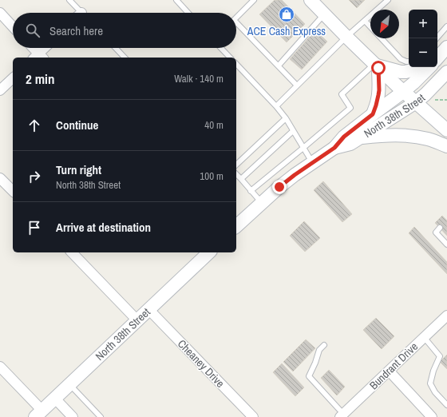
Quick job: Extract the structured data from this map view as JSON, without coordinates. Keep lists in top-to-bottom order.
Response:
{
  "streets": {
    "street": ["North 38th Street", "Cheaney Drive", "Bundrant Drive"]
  },
  "crossings": [
    ["North 38th Street", "Cheaney Drive"]
  ],
  "places": {
    "shop": ["ACE Cash Express"]
  },
  "north": "bottom left",
  "page": {
    "map_buttons": ["+", "−"],
    "search": "Search here",
    "heading": ["2 min", "Walk · 140 m"],
    "list": [
      ["Continue", "40 m"],
      ["Turn right", "North 38th Street", "100 m"],
      "Arrive at destination"
    ]
  }
}
